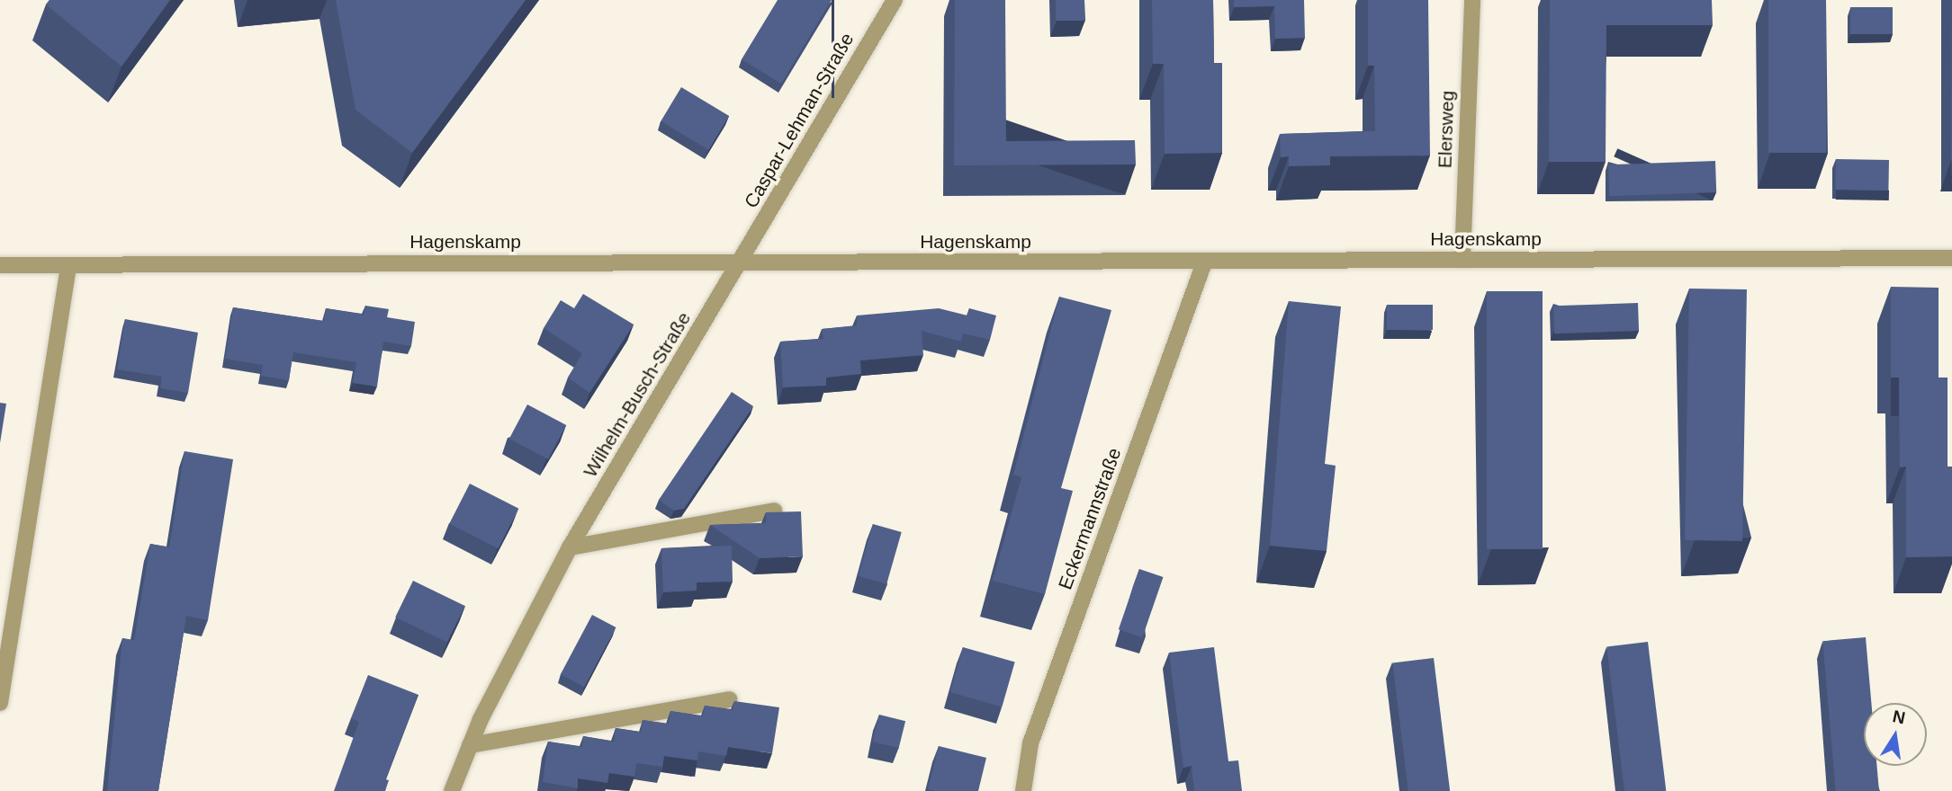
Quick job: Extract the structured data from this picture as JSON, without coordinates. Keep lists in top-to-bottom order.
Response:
{
  "streets": {
    "street": [
      "Caspar-Lehman-Straße",
      "Elersweg",
      "Hagenskamp",
      "Wilhelm-Busch-Straße",
      "Eckermannstraße"
    ]
  },
  "crossings": [
    ["Caspar-Lehman-Straße", "Hagenskamp"],
    ["Caspar-Lehman-Straße", "Wilhelm-Busch-Straße"],
    ["Elersweg", "Hagenskamp"],
    ["Hagenskamp", "Wilhelm-Busch-Straße"],
    ["Hagenskamp", "Eckermannstraße"]
  ],
  "north": "top"
}
